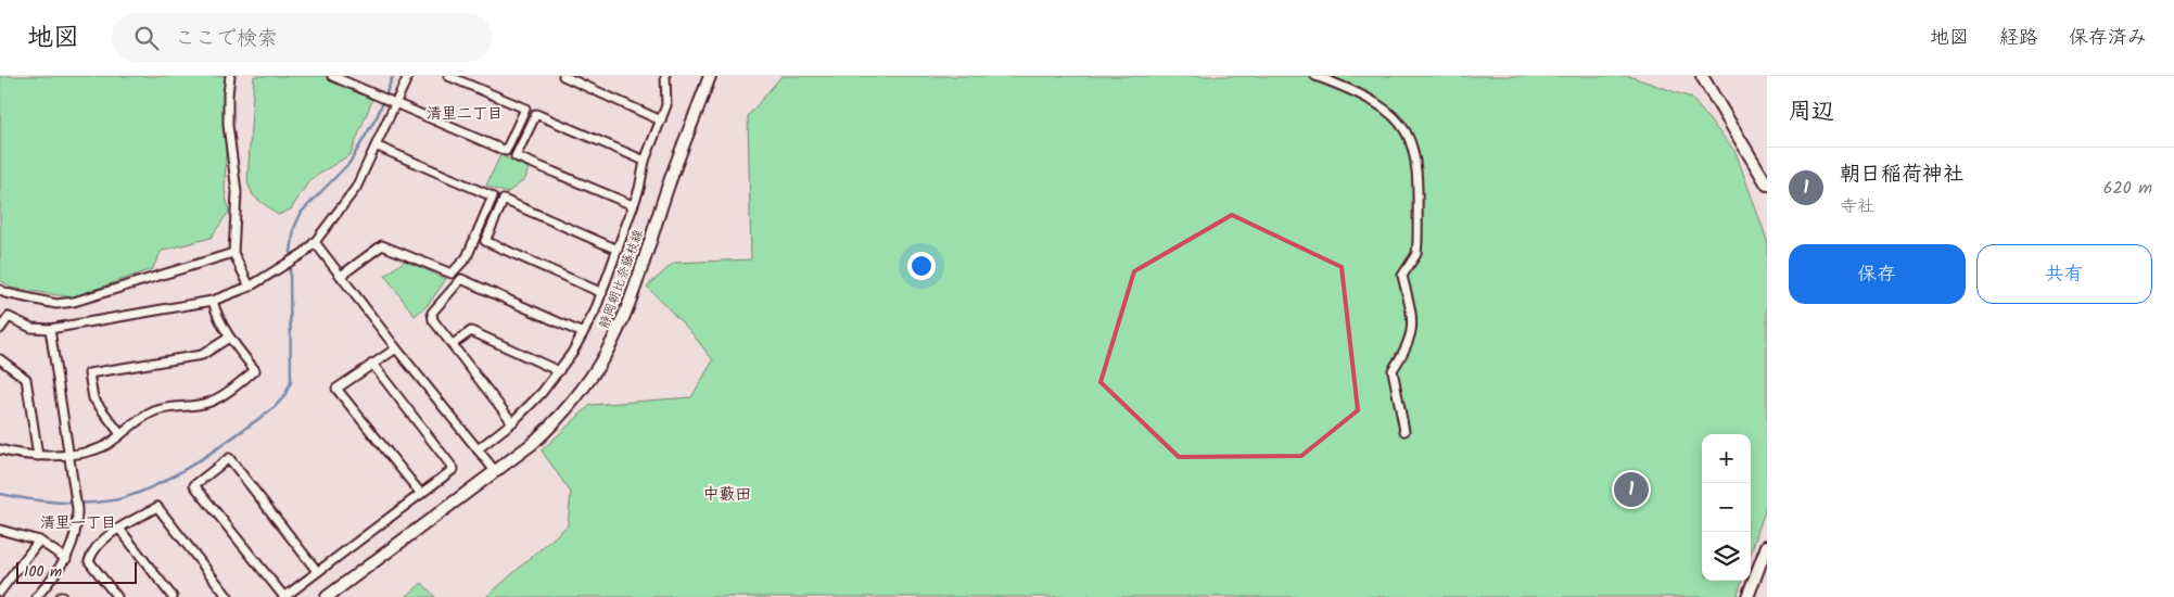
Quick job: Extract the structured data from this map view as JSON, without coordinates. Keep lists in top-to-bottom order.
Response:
{
  "streets": {
    "main road": ["静岡朝比奈藤枝線"]
  },
  "districts": ["清里二丁目", "中藪田", "清里一丁目"],
  "scale_bar": "100 m",
  "page": {
    "header": "地図",
    "search": "ここで検索",
    "nav": ["地図", "経路", "保存済み"],
    "heading": "周辺",
    "list": [
      {
        "mark": "1",
        "name": "朝日稲荷神社",
        "note": "寺社",
        "value": "620 m"
      }
    ],
    "buttons": ["保存", "共有"],
    "map_buttons": ["+", "−"],
    "pins": "1",
    "scale": "100 m"
  }
}
